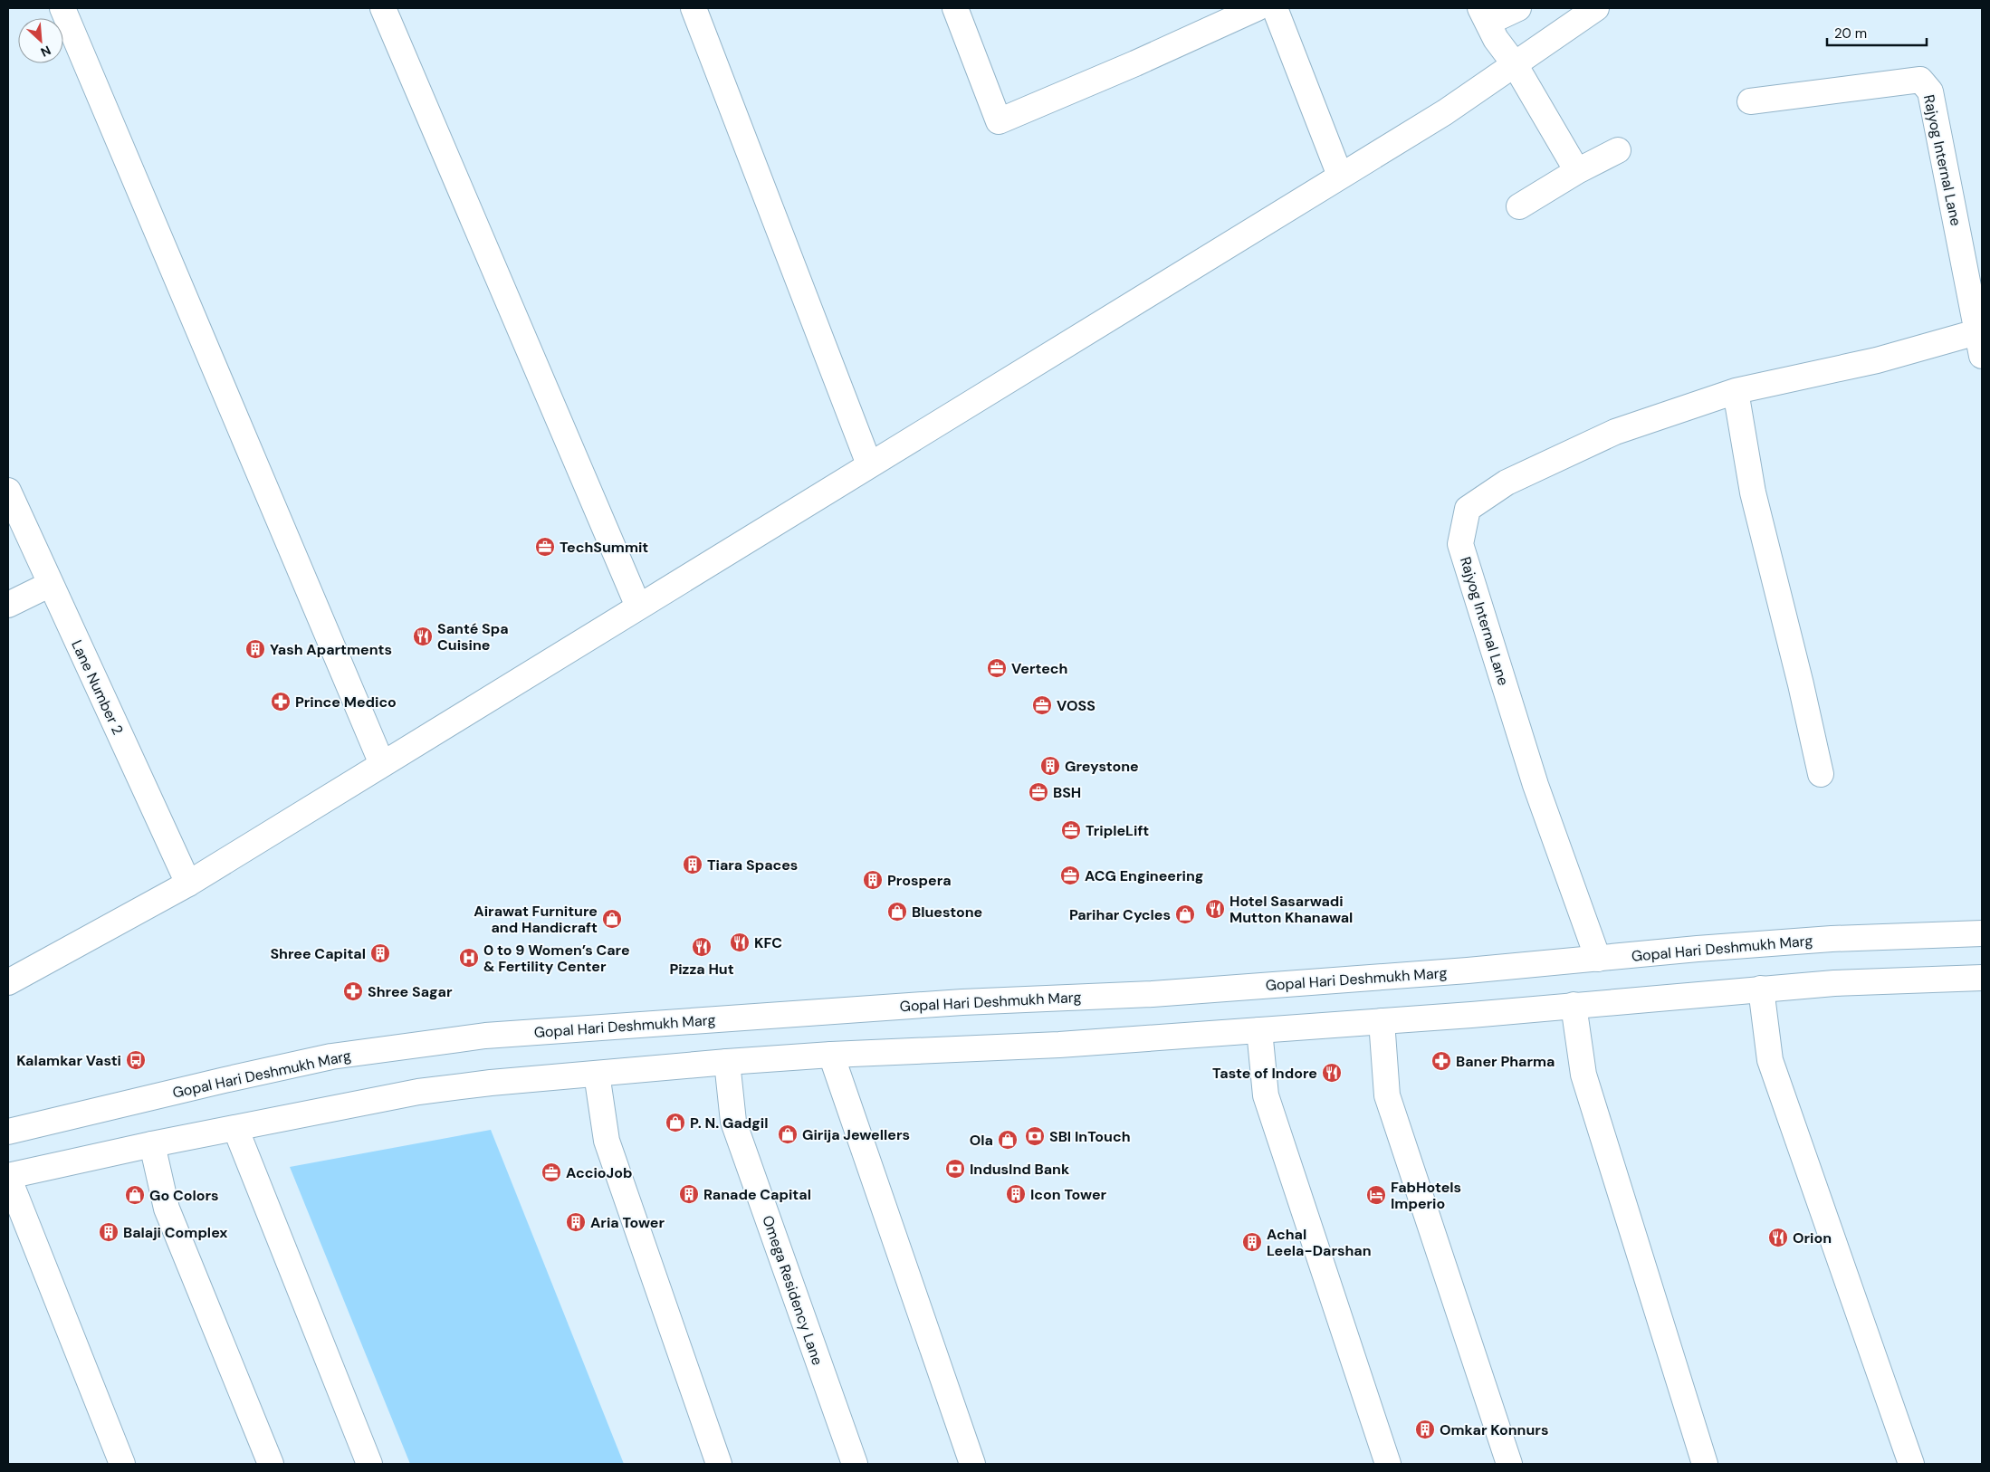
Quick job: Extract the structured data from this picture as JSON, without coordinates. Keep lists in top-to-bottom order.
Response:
{
  "streets": {
    "street": [
      "Rajyog Internal Lane",
      "Lane Number 2",
      "Gopal Hari Deshmukh Marg",
      "Omega Residency Lane"
    ]
  },
  "crossings": [
    ["Rajyog Internal Lane", "Gopal Hari Deshmukh Marg"]
  ],
  "places": {
    "office": [
      "TechSummit",
      "Vertech",
      "VOSS",
      "BSH",
      "TripleLift",
      "ACG Engineering",
      "AccioJob"
    ],
    "restaurant": [
      "Santé Spa Cuisine",
      "Hotel Sasarwadi Mutton Khanawal",
      "KFC",
      "Pizza Hut",
      "Taste of Indore",
      "Orion"
    ],
    "building": [
      "Yash Apartments",
      "Greystone",
      "Tiara Spaces",
      "Prospera",
      "Shree Capital",
      "Ranade Capital",
      "Icon Tower",
      "Aria Tower",
      "Balaji Complex",
      "Achal Leela-Darshan",
      "Omkar Konnurs"
    ],
    "pharmacy": ["Prince Medico", "Shree Sagar", "Baner Pharma"],
    "shop": [
      "Bluestone",
      "Parihar Cycles",
      "Airawat Furniture and Handicraft",
      "P. N. Gadgil",
      "Girija Jewellers",
      "Ola",
      "Go Colors"
    ],
    "hospital": ["0 to 9 Women’s Care & Fertility Center"],
    "bus stop": ["Kalamkar Vasti"],
    "bank": ["SBI InTouch", "IndusInd Bank"],
    "hotel": ["FabHotels Imperio"]
  },
  "scale_bar": "20 m",
  "north": "bottom right"
}
